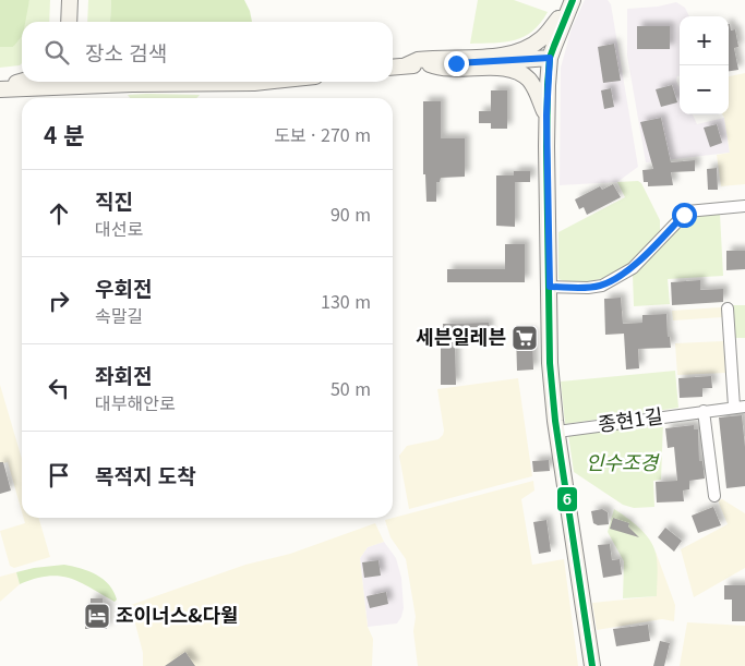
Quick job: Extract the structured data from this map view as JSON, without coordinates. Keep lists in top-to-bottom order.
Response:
{
  "streets": {
    "street": ["종현1길"]
  },
  "parks": ["인수조경"],
  "places": {
    "supermarket": ["세븐일레븐"],
    "hotel": ["조이너스&다윌"]
  },
  "lines": ["transit line 6"],
  "page": {
    "map_buttons": ["+", "−"],
    "search": "장소 검색",
    "heading": ["4 분", "도보 · 270 m"],
    "list": [
      ["직진", "대선로", "90 m"],
      ["우회전", "속말길", "130 m"],
      ["좌회전", "대부해안로", "50 m"],
      "목적지 도착"
    ]
  }
}
